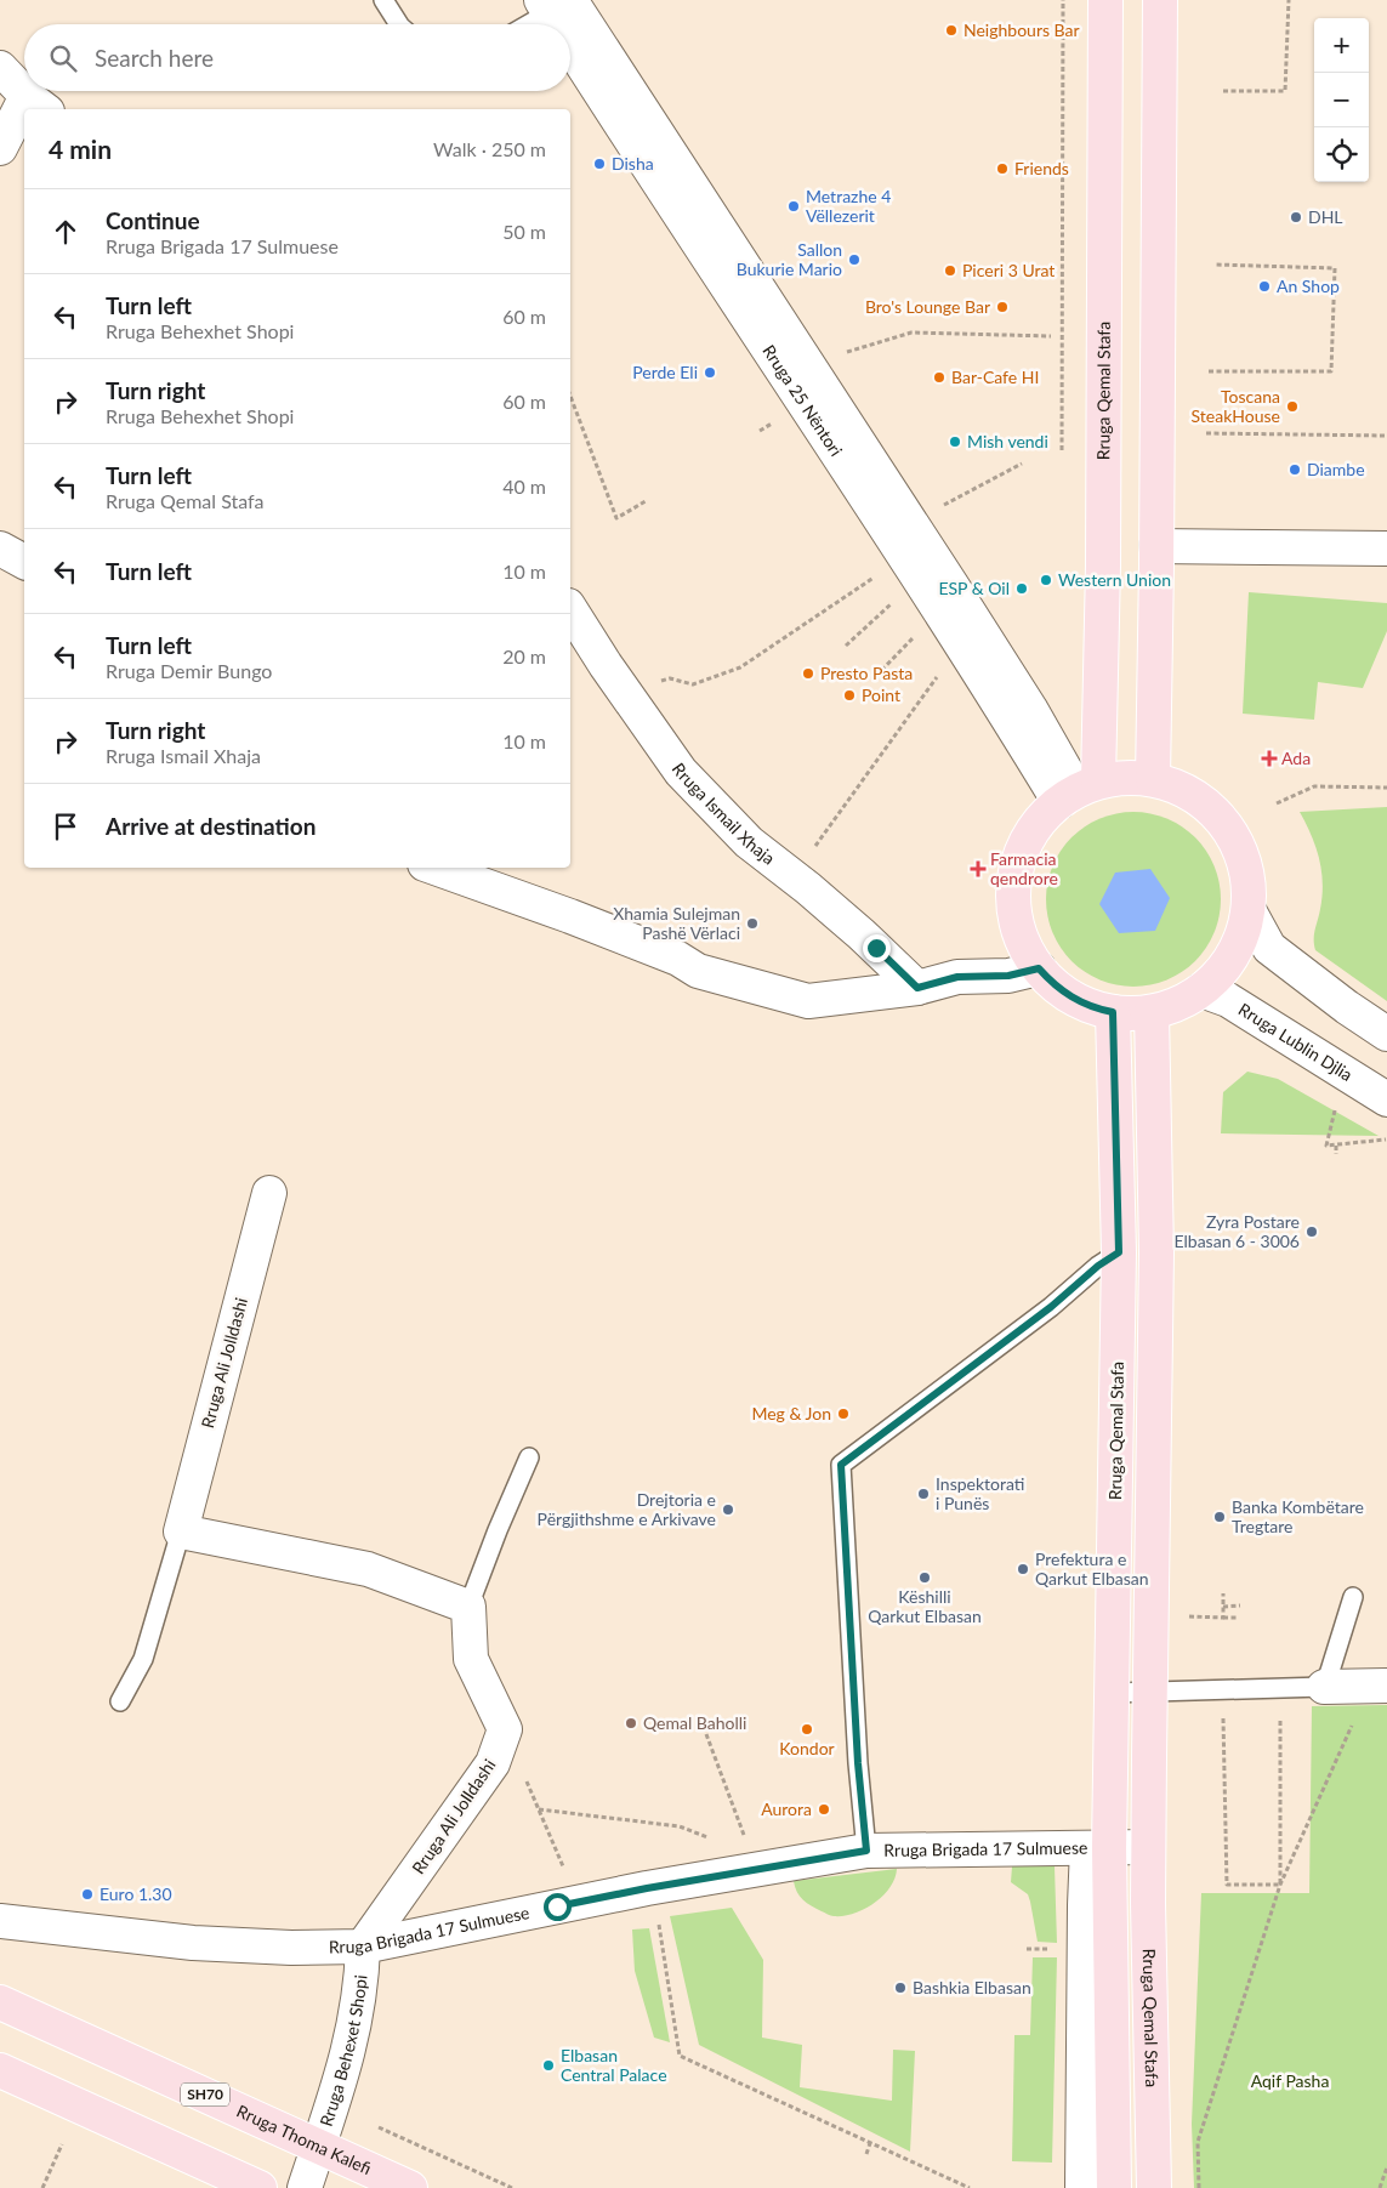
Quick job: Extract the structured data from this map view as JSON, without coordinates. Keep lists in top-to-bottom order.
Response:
{
  "streets": {
    "main road": ["Rruga Qemal Stafa", "SH70", "Rruga Thoma Kalefi"],
    "street": [
      "Rruga 25 Nëntori",
      "Rruga Ismail Xhaja",
      "Rruga Lublin Djlia",
      "Rruga Ali Jolldashi",
      "Rruga Brigada 17 Sulmuese",
      "Rruga Behexet Shopi"
    ]
  },
  "crossings": [
    ["Rruga Qemal Stafa", "Rruga 25 Nëntori"],
    ["Rruga Qemal Stafa", "Rruga Brigada 17 Sulmuese"],
    ["Rruga Ali Jolldashi", "Rruga Brigada 17 Sulmuese"],
    ["Rruga Ali Jolldashi", "Rruga Behexet Shopi"],
    ["Rruga Brigada 17 Sulmuese", "Rruga Behexet Shopi"],
    ["Rruga Behexet Shopi", "Rruga Thoma Kalefi"]
  ],
  "parks": ["Aqif Pasha"],
  "places": {
    "other": [
      "Neighbours Bar",
      "Disha",
      "Friends",
      "Metrazhe 4 Vëllezerit",
      "DHL",
      "Sallon Bukurie Mario",
      "Piceri 3 Urat",
      "An Shop",
      "Bro's Lounge Bar",
      "Perde Eli",
      "Bar-Cafe HI",
      "Toscana SteakHouse",
      "Mish vendi",
      "Diambe",
      "Western Union",
      "ESP & Oil",
      "Presto Pasta",
      "Point",
      "Xhamia Sulejman Pashë Vërlaci",
      "Zyra Postare Elbasan 6 - 3006",
      "Meg & Jon",
      "Inspektorati i Punës",
      "Drejtoria e Përgjithshme e Arkivave",
      "Banka Kombëtare Tregtare",
      "Prefektura e Qarkut Elbasan",
      "Këshilli Qarkut Elbasan",
      "Qemal Baholli",
      "Kondor",
      "Aurora",
      "Euro 1.30",
      "Bashkia Elbasan",
      "Elbasan Central Palace"
    ],
    "health": ["Ada", "Farmacia qendrore"]
  },
  "page": {
    "map_buttons": ["+", "−"],
    "search": "Search here",
    "heading": ["4 min", "Walk · 250 m"],
    "list": [
      ["Continue", "Rruga Brigada 17 Sulmuese", "50 m"],
      ["Turn left", "Rruga Behexhet Shopi", "60 m"],
      ["Turn right", "Rruga Behexhet Shopi", "60 m"],
      ["Turn left", "Rruga Qemal Stafa", "40 m"],
      ["Turn left", "10 m"],
      ["Turn left", "Rruga Demir Bungo", "20 m"],
      ["Turn right", "Rruga Ismail Xhaja", "10 m"],
      "Arrive at destination"
    ]
  }
}
